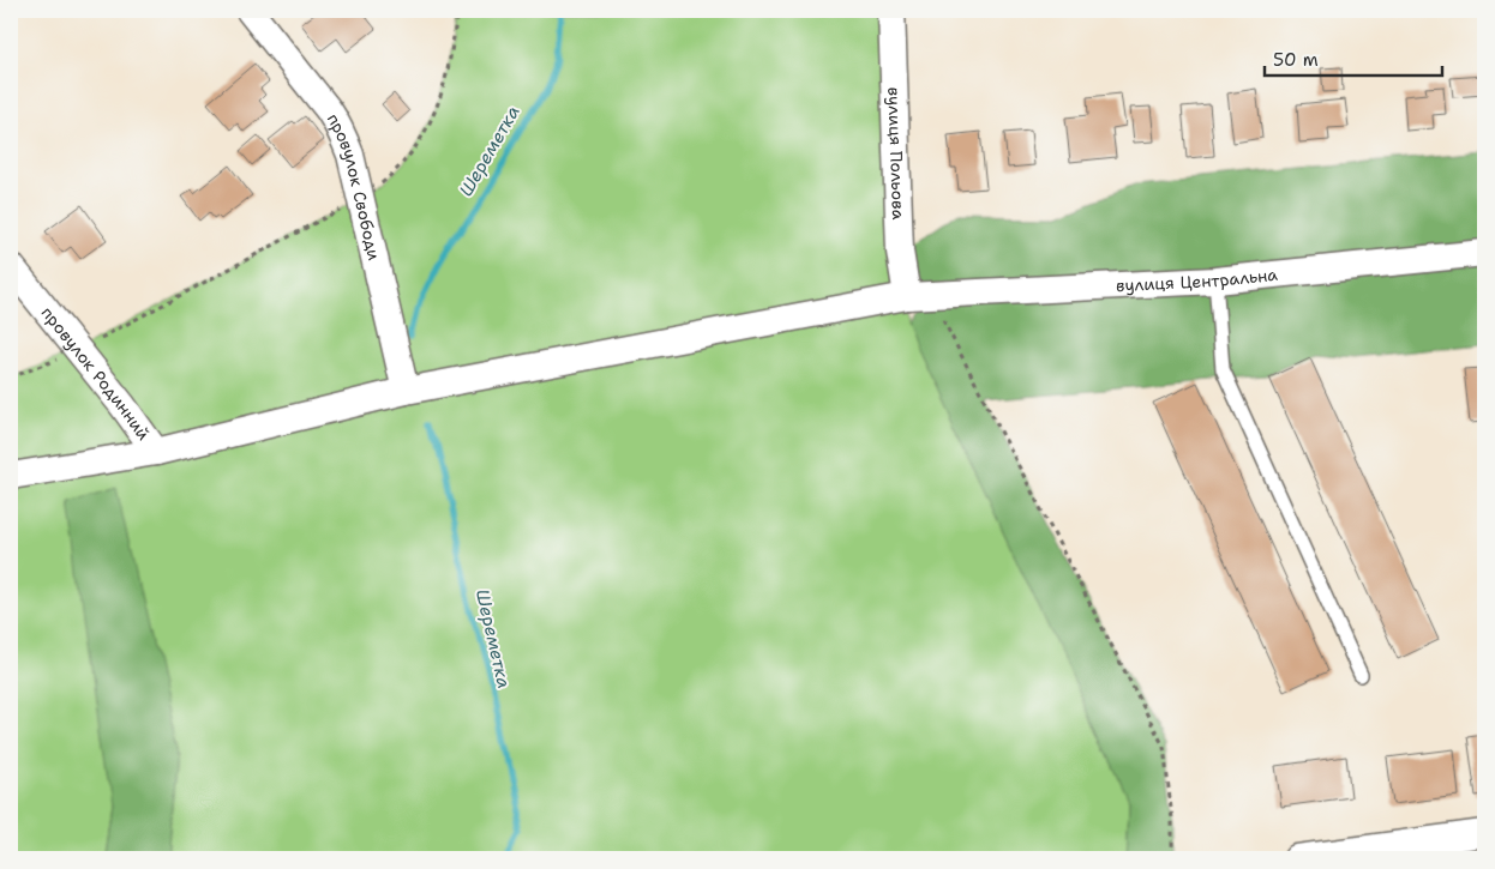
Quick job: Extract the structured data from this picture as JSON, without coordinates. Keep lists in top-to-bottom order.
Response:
{
  "streets": {
    "street": [
      "вулиця Польова",
      "провулок Свободи",
      "вулиця Центральна",
      "провулок Родинний"
    ]
  },
  "crossings": [
    ["вулиця Польова", "вулиця Центральна"],
    ["провулок Свободи", "вулиця Центральна"],
    ["вулиця Центральна", "провулок Родинний"]
  ],
  "water": ["Шереметка"],
  "scale_bar": "50 m"
}
